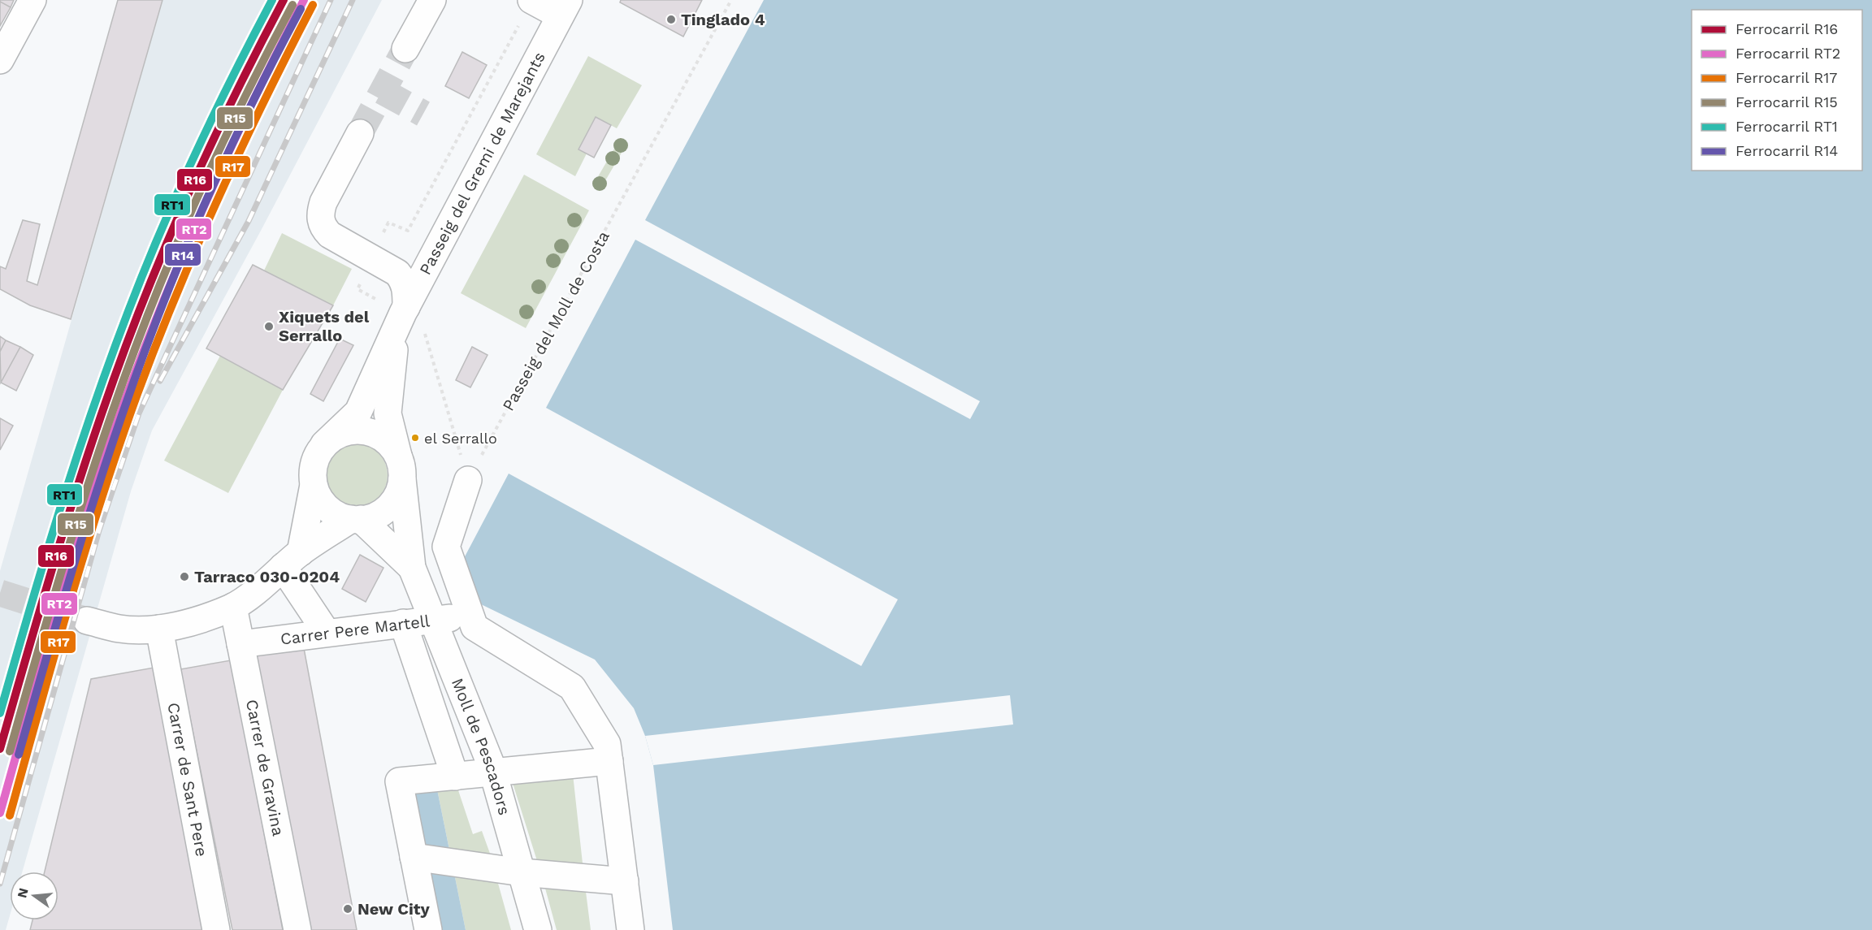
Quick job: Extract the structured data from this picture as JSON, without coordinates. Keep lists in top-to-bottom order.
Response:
{
  "streets": {
    "street": [
      "Passeig del Gremi de Marejants",
      "Carrer Pere Martell",
      "Moll de Pescadors",
      "Carrer de Gravina",
      "Carrer de Sant Pere"
    ],
    "path": ["Passeig del Moll de Costa"]
  },
  "crossings": [
    ["Passeig del Gremi de Marejants", "Moll de Pescadors"],
    ["Carrer Pere Martell", "Moll de Pescadors"],
    ["Carrer Pere Martell", "Carrer de Gravina"]
  ],
  "places": [
    "Tinglado 4",
    "Xiquets del Serrallo",
    "el Serrallo",
    "Tarraco 030-0204",
    "New City"
  ],
  "lines": [
    "rail line R16",
    "rail line RT2",
    "rail line RT1",
    "rail line R17",
    "rail line R15",
    "rail line R14"
  ],
  "legend": [
    "Ferrocarril R16",
    "Ferrocarril RT2",
    "Ferrocarril R17",
    "Ferrocarril R15",
    "Ferrocarril RT1",
    "Ferrocarril R14"
  ],
  "north": "left"
}
